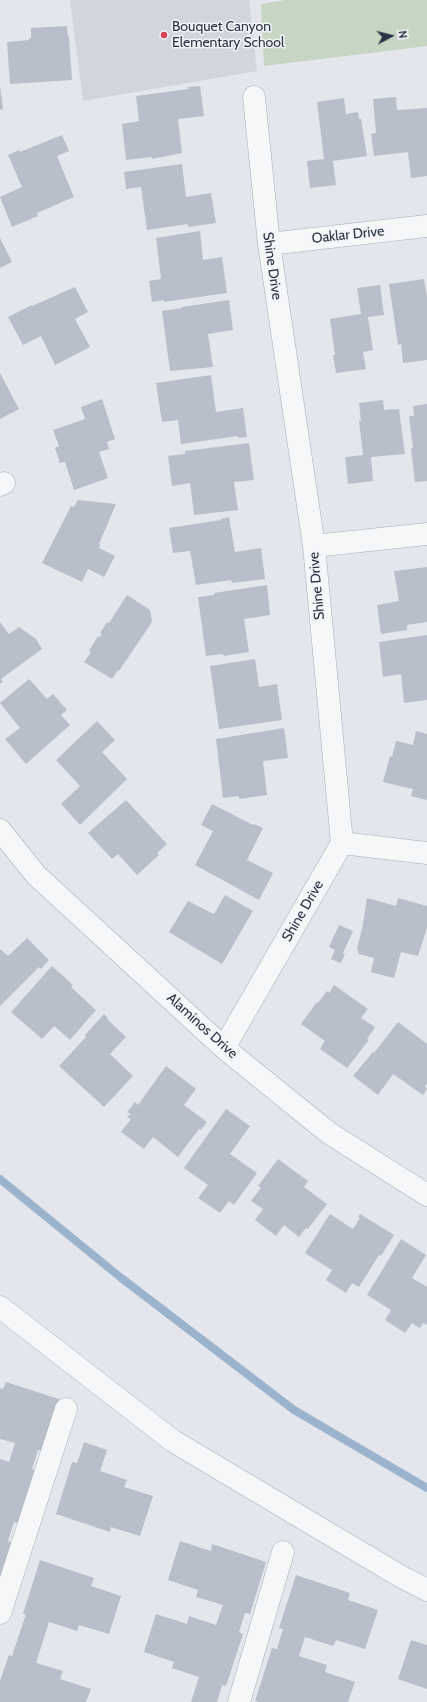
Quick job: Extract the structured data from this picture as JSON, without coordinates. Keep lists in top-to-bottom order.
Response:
{
  "streets": {
    "street": ["Oaklar Drive", "Shine Drive", "Alaminos Drive"]
  },
  "crossings": [
    ["Oaklar Drive", "Shine Drive"],
    ["Shine Drive", "Alaminos Drive"]
  ],
  "places": ["Bouquet Canyon Elementary School"],
  "north": "right"
}
